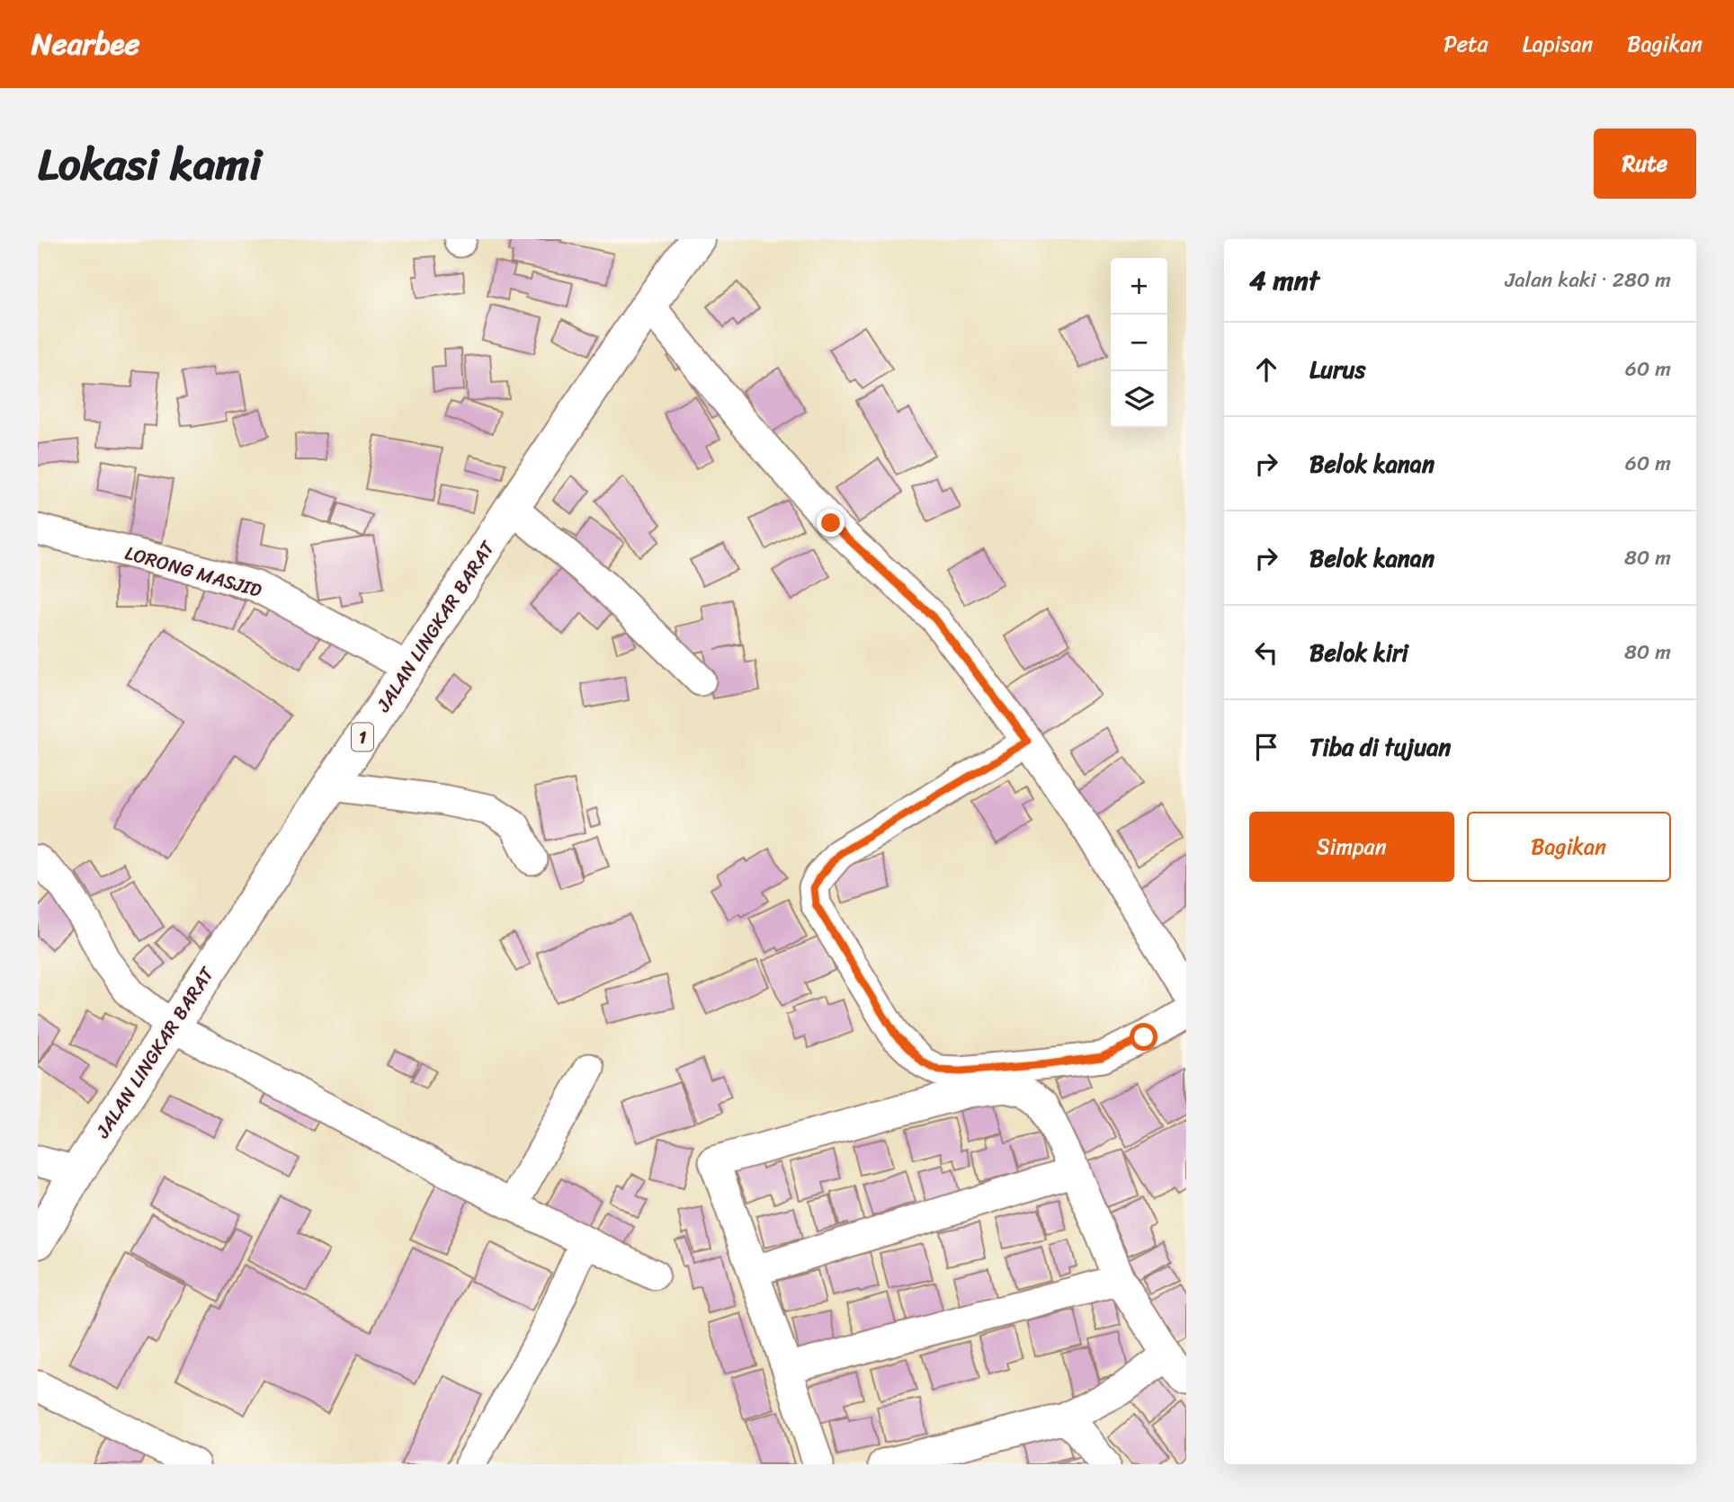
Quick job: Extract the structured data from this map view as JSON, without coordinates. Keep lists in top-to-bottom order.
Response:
{
  "streets": {
    "highway": ["JALAN LINGKAR BARAT", "1"],
    "street": ["LORONG MASJID"]
  },
  "crossings": [
    ["LORONG MASJID", "JALAN LINGKAR BARAT"]
  ],
  "page": {
    "header": "Nearbee",
    "nav": ["Peta", "Lapisan", "Bagikan"],
    "title": "Lokasi kami",
    "buttons": [
      "Rute",
      ["Simpan", "Bagikan"]
    ],
    "heading": ["4 mnt", "Jalan kaki · 280 m"],
    "map_buttons": ["+", "−"],
    "list": [
      ["Lurus", "60 m"],
      ["Belok kanan", "60 m"],
      ["Belok kanan", "80 m"],
      ["Belok kiri", "80 m"],
      "Tiba di tujuan"
    ]
  }
}
